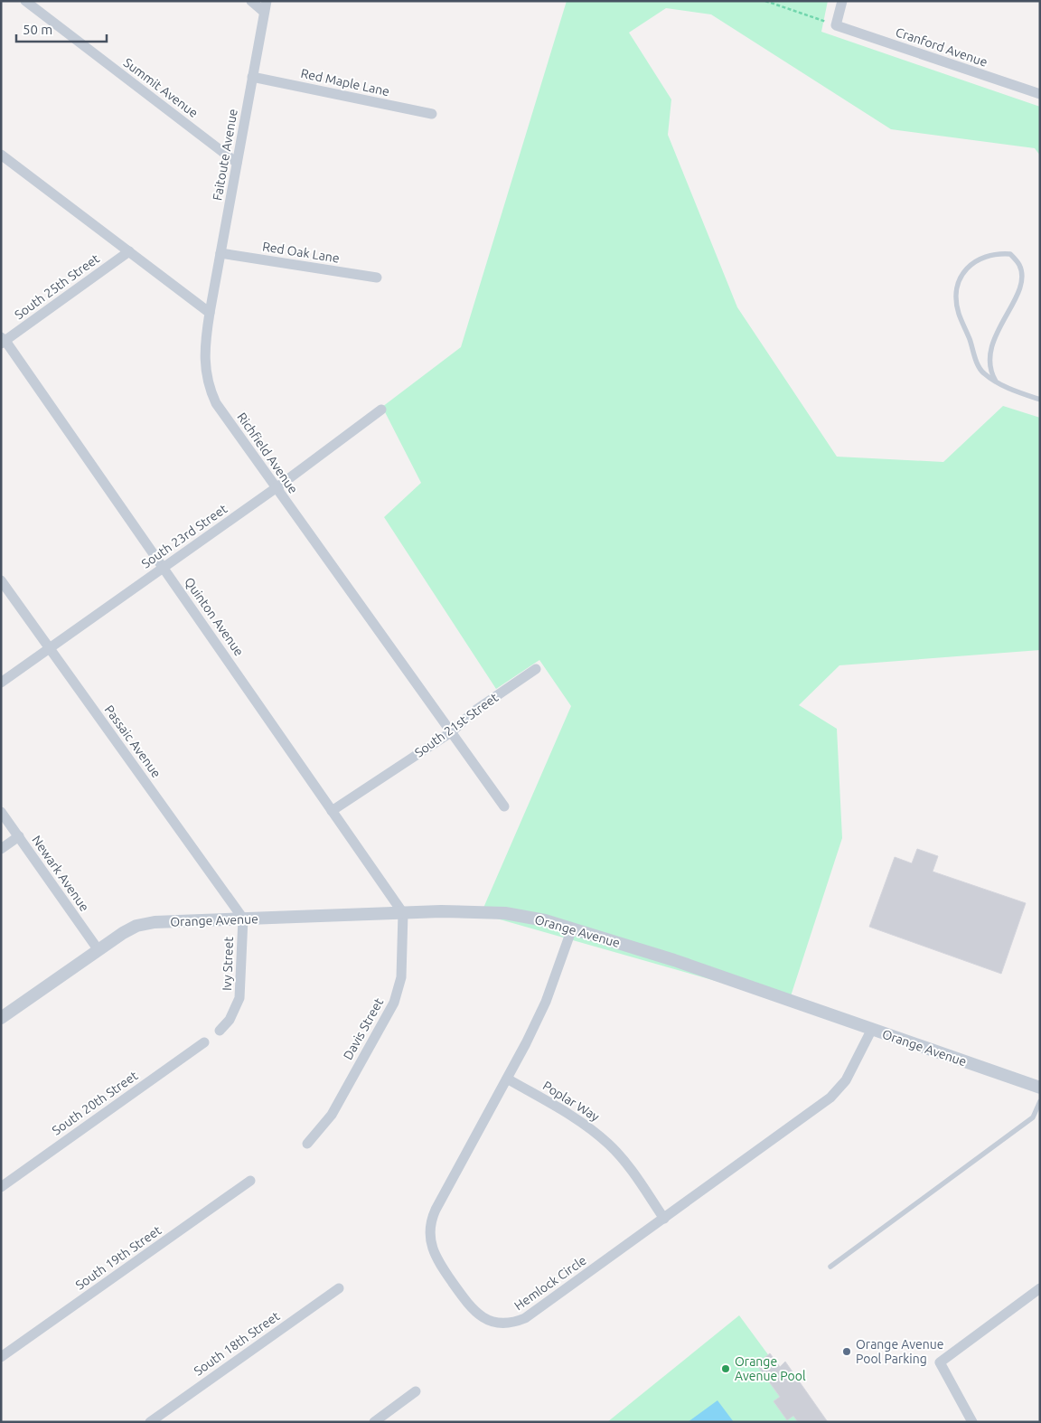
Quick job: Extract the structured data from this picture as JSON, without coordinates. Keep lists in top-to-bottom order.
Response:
{
  "streets": {
    "street": [
      "Cranford Avenue",
      "Red Maple Lane",
      "Summit Avenue",
      "Faitoute Avenue",
      "Red Oak Lane",
      "South 25th Street",
      "Richfield Avenue",
      "South 23rd Street",
      "Quinton Avenue",
      "South 21st Street",
      "Passaic Avenue",
      "Newark Avenue",
      "Orange Avenue",
      "Ivy Street",
      "Davis Street",
      "Poplar Way",
      "South 20th Street",
      "South 19th Street",
      "Hemlock Circle",
      "South 18th Street"
    ]
  },
  "crossings": [
    ["Red Maple Lane", "Faitoute Avenue"],
    ["Summit Avenue", "Faitoute Avenue"],
    ["Faitoute Avenue", "Red Oak Lane"],
    ["Faitoute Avenue", "Richfield Avenue"],
    ["South 25th Street", "Quinton Avenue"],
    ["Richfield Avenue", "South 23rd Street"],
    ["Richfield Avenue", "South 21st Street"],
    ["South 23rd Street", "Quinton Avenue"],
    ["South 23rd Street", "Passaic Avenue"],
    ["Quinton Avenue", "South 21st Street"],
    ["Quinton Avenue", "Orange Avenue"],
    ["Quinton Avenue", "Davis Street"],
    ["Passaic Avenue", "Orange Avenue"],
    ["Passaic Avenue", "Ivy Street"],
    ["Newark Avenue", "Orange Avenue"],
    ["Orange Avenue", "Ivy Street"],
    ["Orange Avenue", "Davis Street"],
    ["Orange Avenue", "Hemlock Circle"],
    ["Poplar Way", "Hemlock Circle"]
  ],
  "places": ["Orange Avenue Pool Parking", "Orange Avenue Pool"],
  "scale_bar": "50 m"
}
